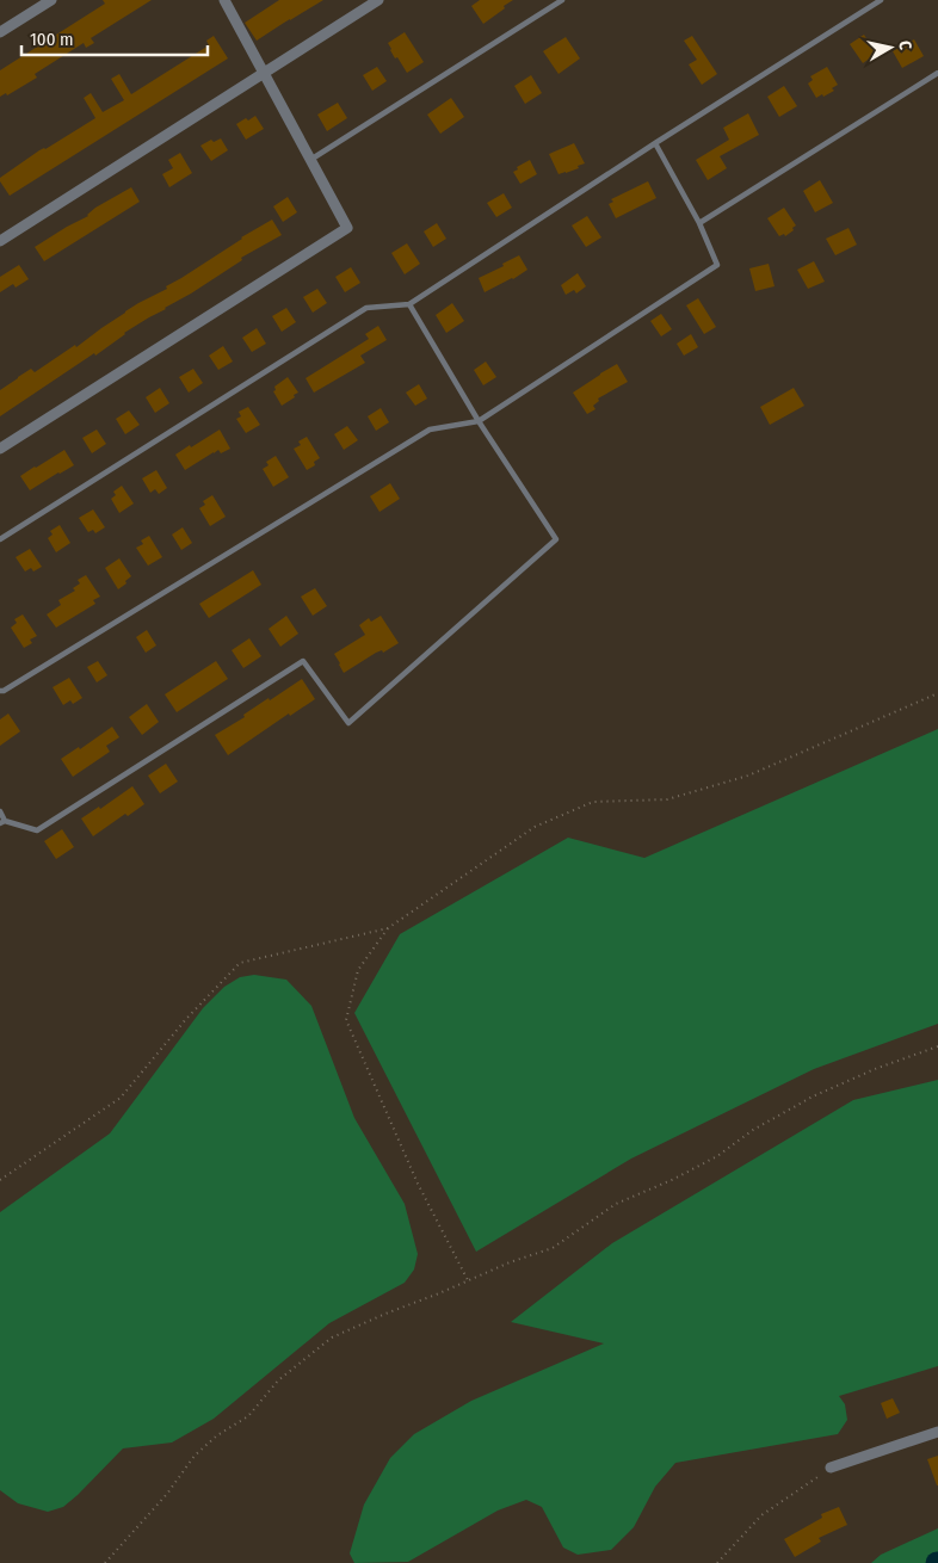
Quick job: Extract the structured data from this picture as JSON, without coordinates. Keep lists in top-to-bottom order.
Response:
{
  "scale_bar": "100 m",
  "north": "right"
}
